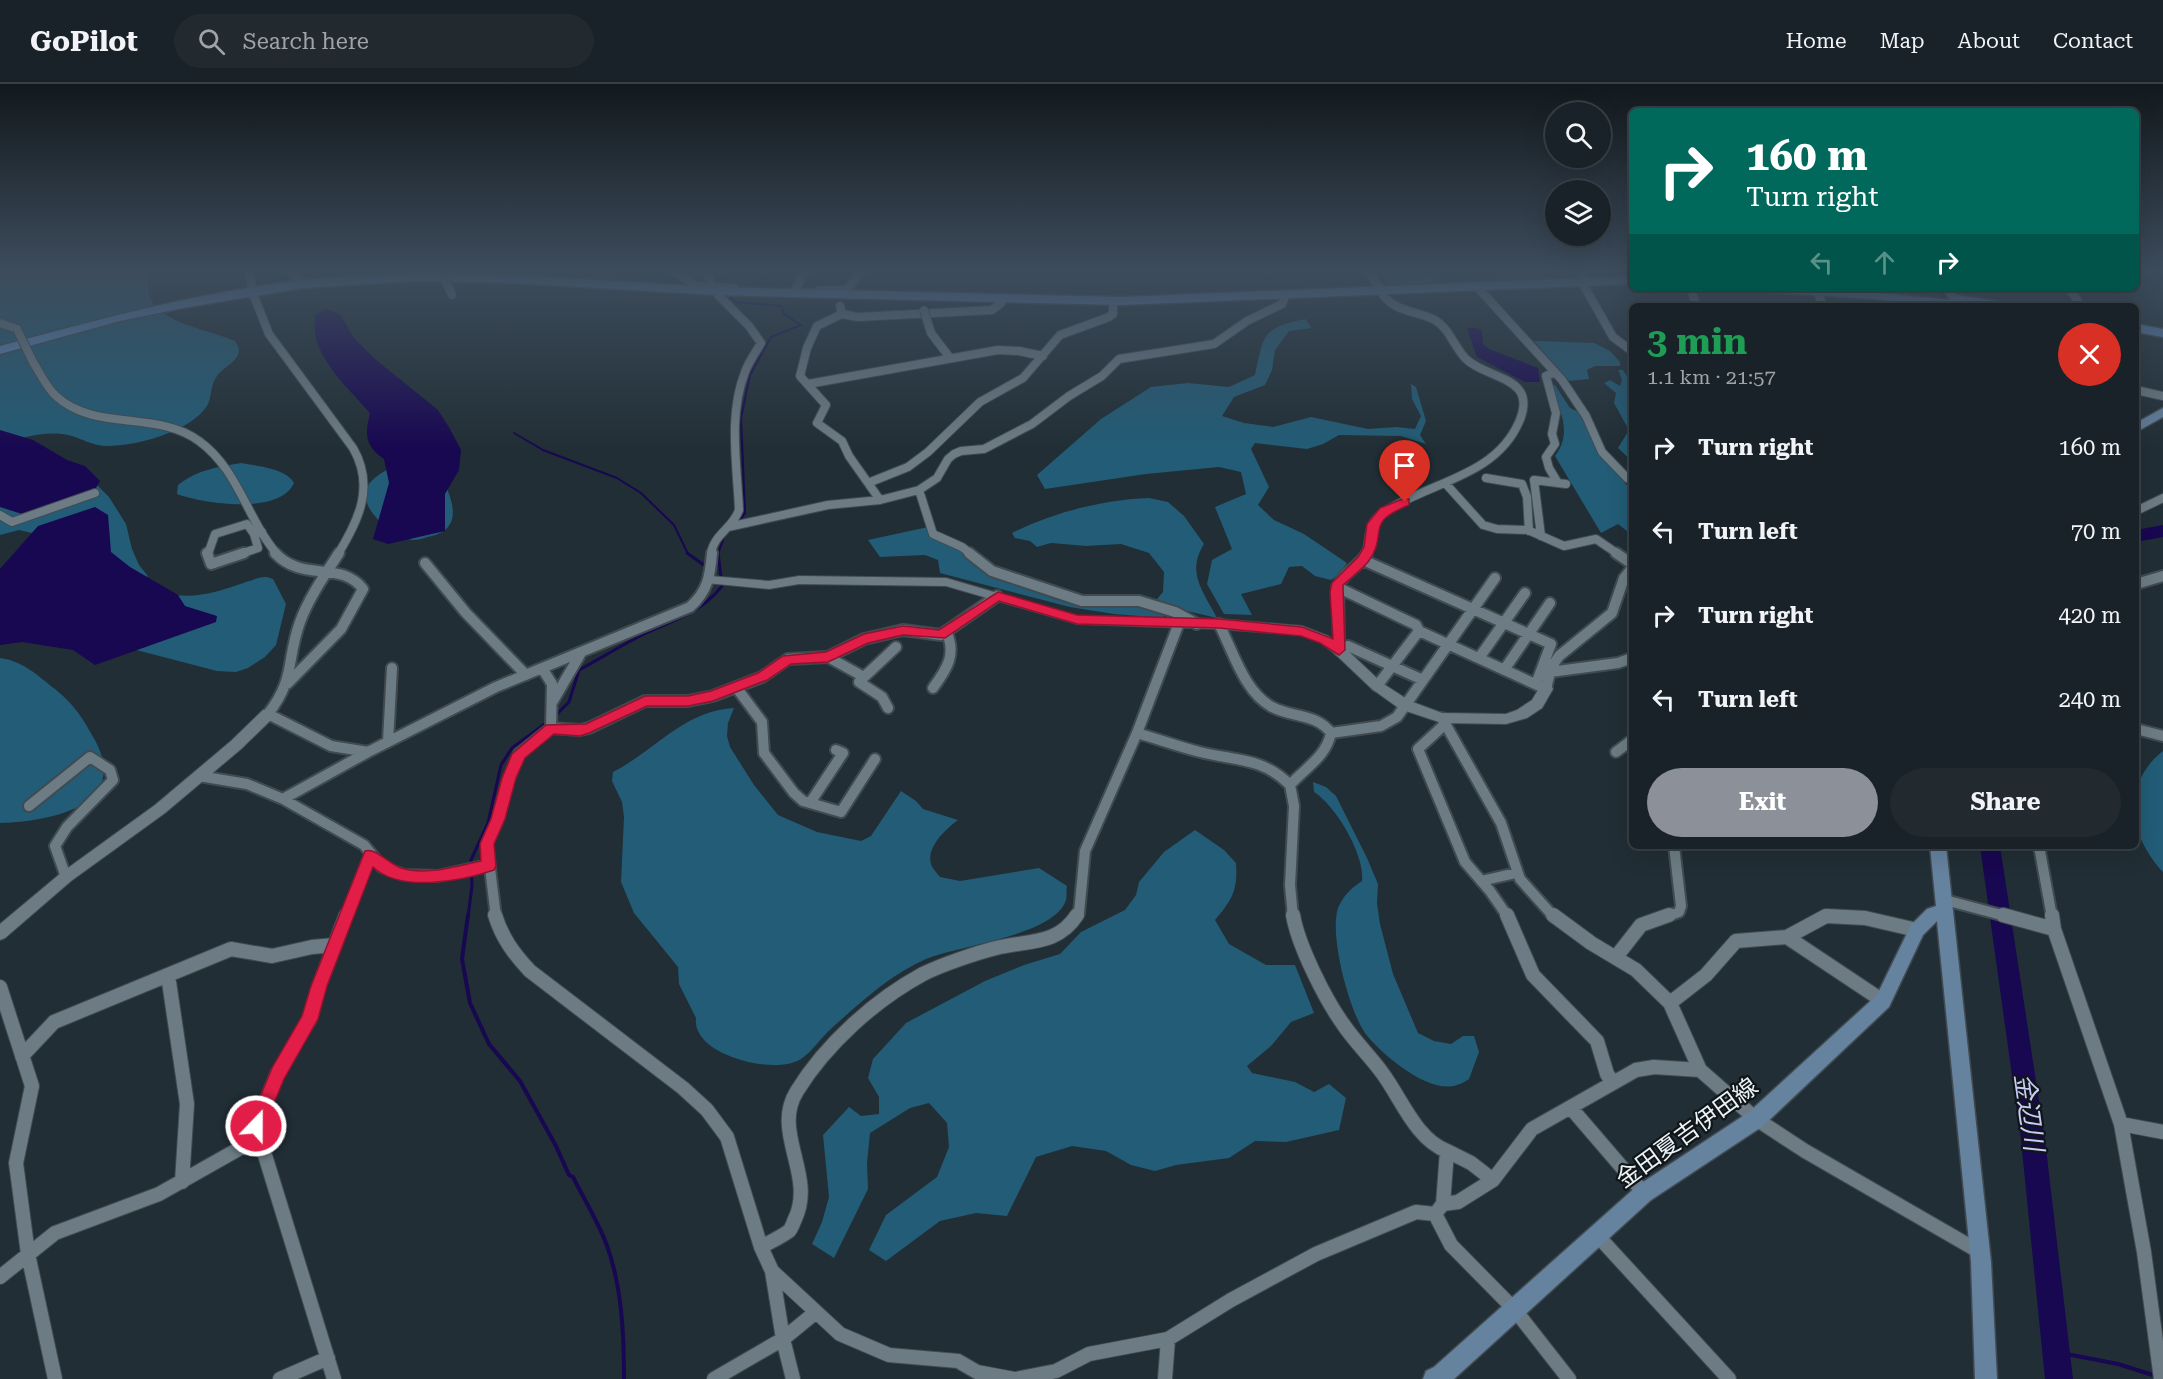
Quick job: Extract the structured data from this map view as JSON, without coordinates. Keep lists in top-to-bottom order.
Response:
{
  "streets": {
    "main road": ["金田夏吉伊田線"]
  },
  "water": ["金辺川"],
  "page": {
    "header": "GoPilot",
    "search": "Search here",
    "nav": [
      "Home",
      "Map",
      "About",
      "Contact"
    ],
    "turn": ["160 m", "Turn right"],
    "heading": ["3 min", "1.1 km · 21:57"],
    "list": [
      {
        "name": "Turn right",
        "value": "160 m"
      },
      {
        "name": "Turn left",
        "value": "70 m"
      },
      {
        "name": "Turn right",
        "value": "420 m"
      },
      {
        "name": "Turn left",
        "value": "240 m"
      }
    ],
    "buttons": ["Exit", "Share"]
  }
}
